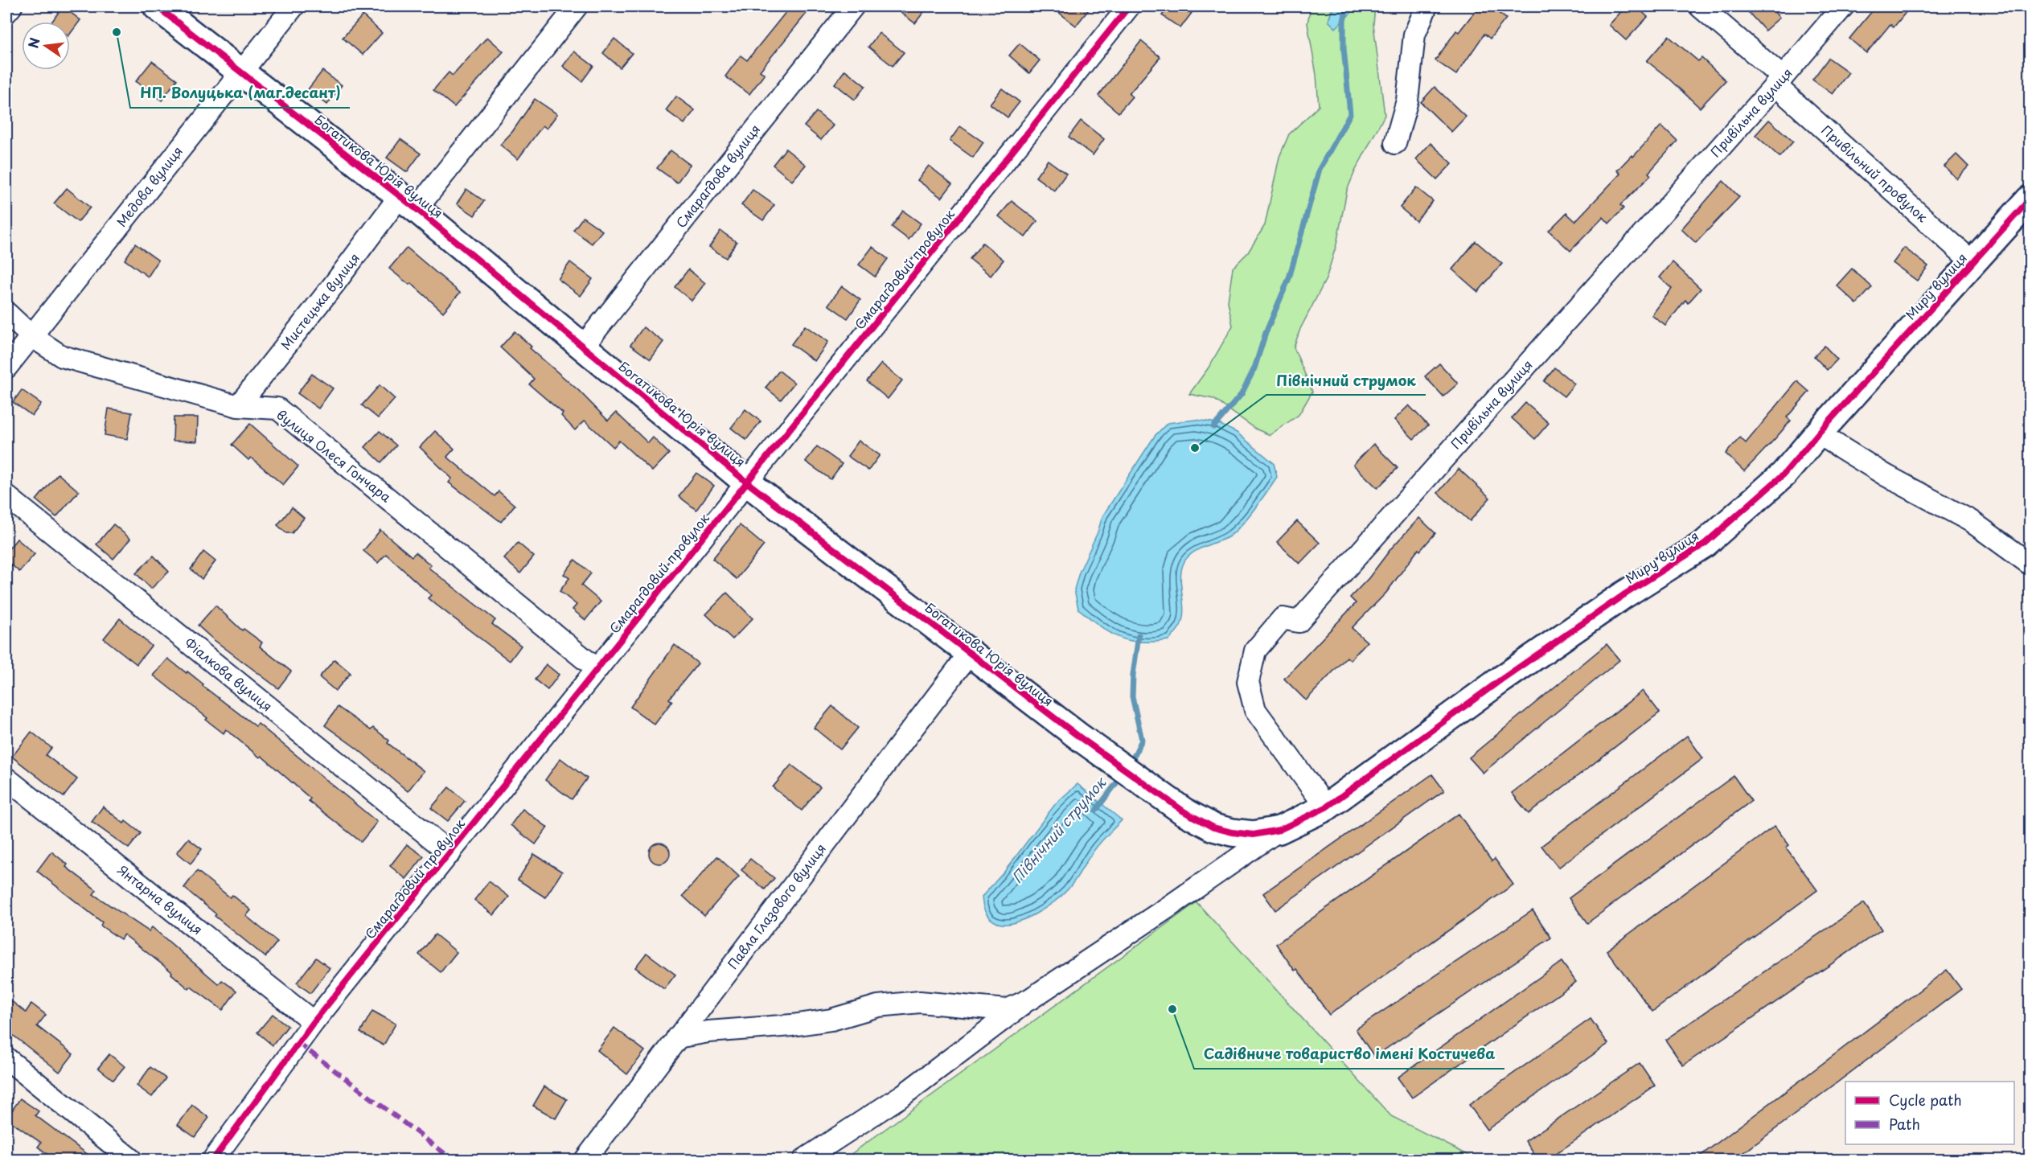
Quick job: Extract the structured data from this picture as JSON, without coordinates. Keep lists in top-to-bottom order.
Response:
{
  "streets": {
    "street": [
      "Привільна вулиця",
      "Богатикова Юрія вулиця",
      "Привільний провулок",
      "Смарагдова вулиця",
      "Медова вулиця",
      "Смарагдовий провулок",
      "Миру вулиця",
      "Мистецька вулиця",
      "вулиця Олеся Гончара",
      "Фіалкова вулиця",
      "Янтарна вулиця",
      "Павла Глазового вулиця"
    ]
  },
  "crossings": [
    ["Привільна вулиця", "Привільний провулок"],
    ["Привільна вулиця", "Миру вулиця"],
    ["Богатикова Юрія вулиця", "Смарагдова вулиця"],
    ["Богатикова Юрія вулиця", "Медова вулиця"],
    ["Богатикова Юрія вулиця", "Смарагдовий провулок"],
    ["Богатикова Юрія вулиця", "Миру вулиця"],
    ["Богатикова Юрія вулиця", "Мистецька вулиця"],
    ["Богатикова Юрія вулиця", "Павла Глазового вулиця"],
    ["Привільний провулок", "Миру вулиця"],
    ["Медова вулиця", "вулиця Олеся Гончара"],
    ["Смарагдовий провулок", "вулиця Олеся Гончара"],
    ["Смарагдовий провулок", "Фіалкова вулиця"],
    ["Смарагдовий провулок", "Янтарна вулиця"],
    ["Мистецька вулиця", "вулиця Олеся Гончара"]
  ],
  "water": ["Північний струмок"],
  "places": ["НП. Волуцька (маг.десант)", "Північний струмок", "Садівниче товариство імені Костичева"],
  "legend": ["Cycle path", "Path"],
  "north": "left"
}
